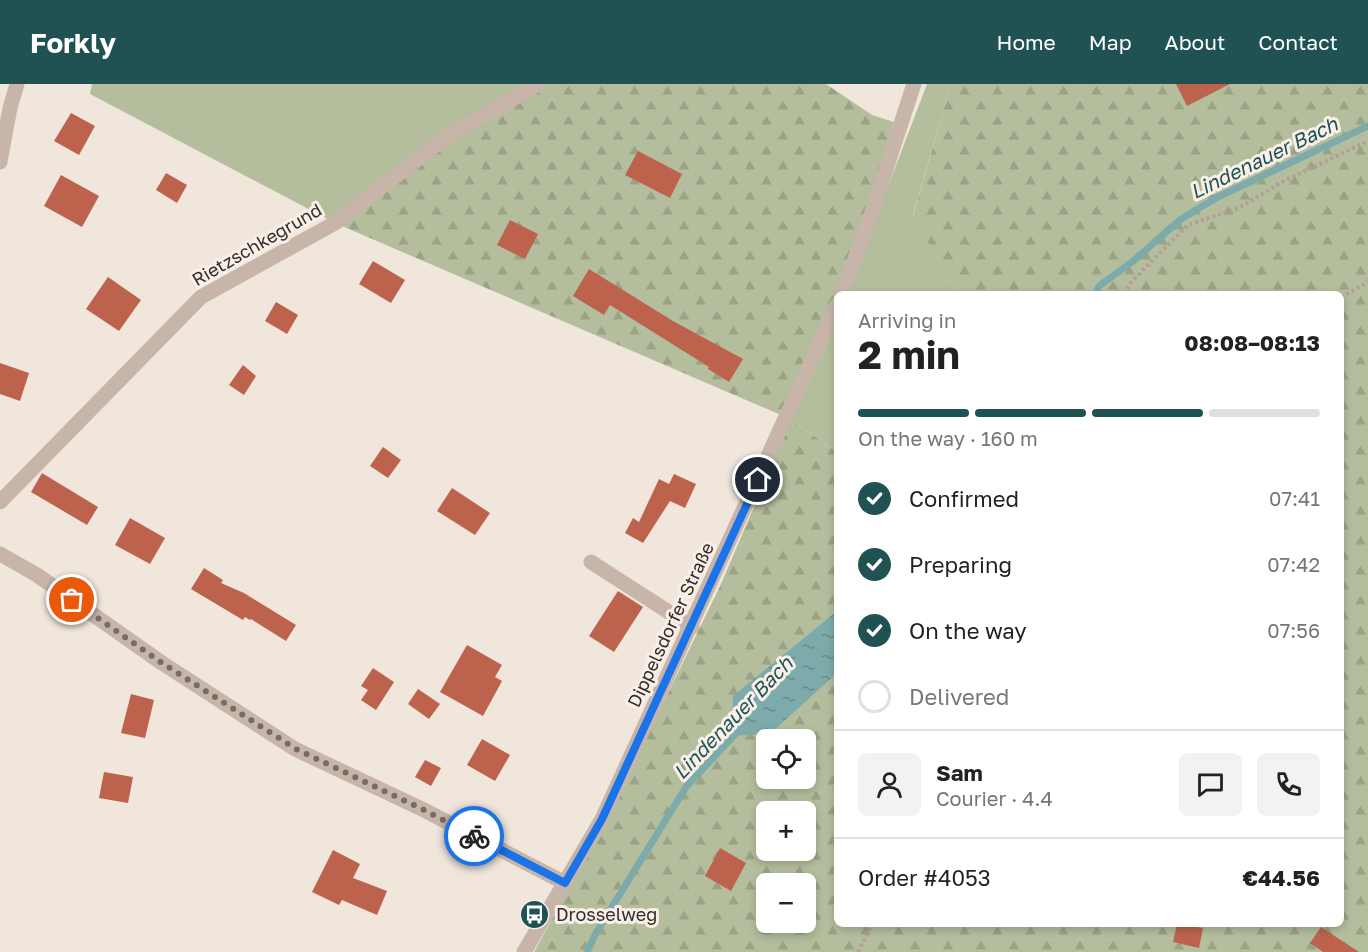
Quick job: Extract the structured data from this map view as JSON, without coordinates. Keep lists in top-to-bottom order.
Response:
{
  "streets": {
    "street": ["Rietzschkegrund", "Dippelsdorfer Straße"]
  },
  "water": ["Lindenauer Bach"],
  "places": {
    "bus stop": ["Drosselweg"]
  },
  "page": {
    "header": "Forkly",
    "nav": [
      "Home",
      "Map",
      "About",
      "Contact"
    ],
    "heading": ["2 min", "Arriving in", "08:08–08:13"],
    "panel": [
      "Sam",
      "Courier · 4.4",
      "Order #4053",
      "€44.56"
    ],
    "bar": "On the way · 160 m",
    "list": [
      ["Confirmed", "07:41"],
      ["Preparing", "07:42"],
      ["On the way", "07:56"],
      "Delivered"
    ],
    "map_buttons": ["+", "−"]
  }
}
